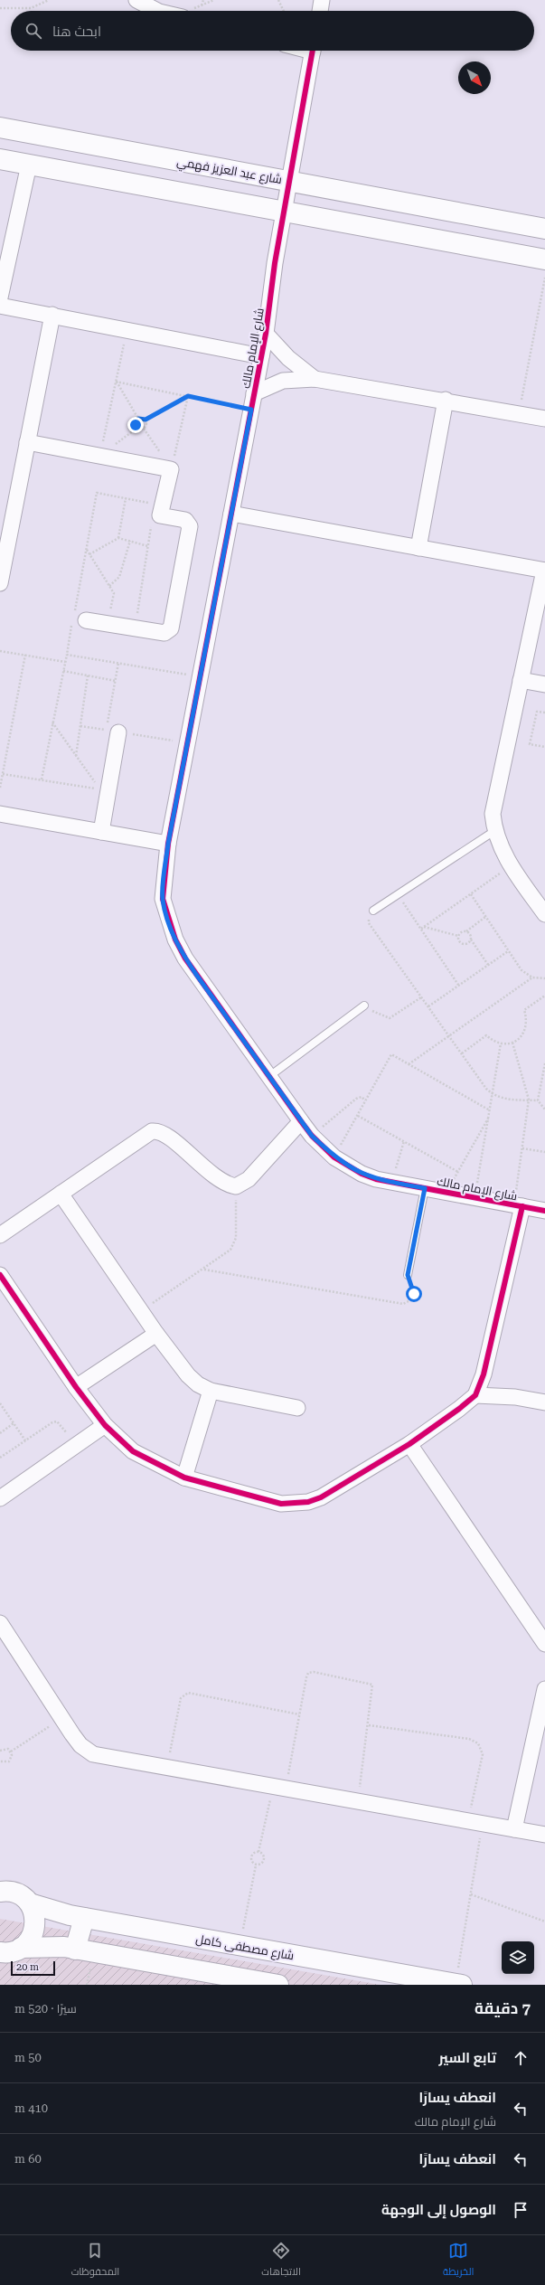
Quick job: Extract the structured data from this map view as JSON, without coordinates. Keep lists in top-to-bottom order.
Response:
{
  "streets": {
    "street": ["شارع عبد العزيز فهمي", "شارع الإمام مالك", "شارع مصطفى كامل"]
  },
  "crossings": [
    ["شارع عبد العزيز فهمي", "شارع الإمام مالك"]
  ],
  "scale_bar": "20 m",
  "north": "bottom right",
  "page": {
    "search": "ابحث هنا",
    "scale": "20 m",
    "heading": ["7 دقيقة", "سيرًا · 520 m"],
    "list": [
      ["تابع السير", "50 m"],
      ["انعطف يسارًا", "شارع الإمام مالك", "410 m"],
      ["انعطف يسارًا", "60 m"],
      "الوصول إلى الوجهة"
    ],
    "nav": ["الخريطة", "الاتجاهات", "المحفوظات"]
  }
}
